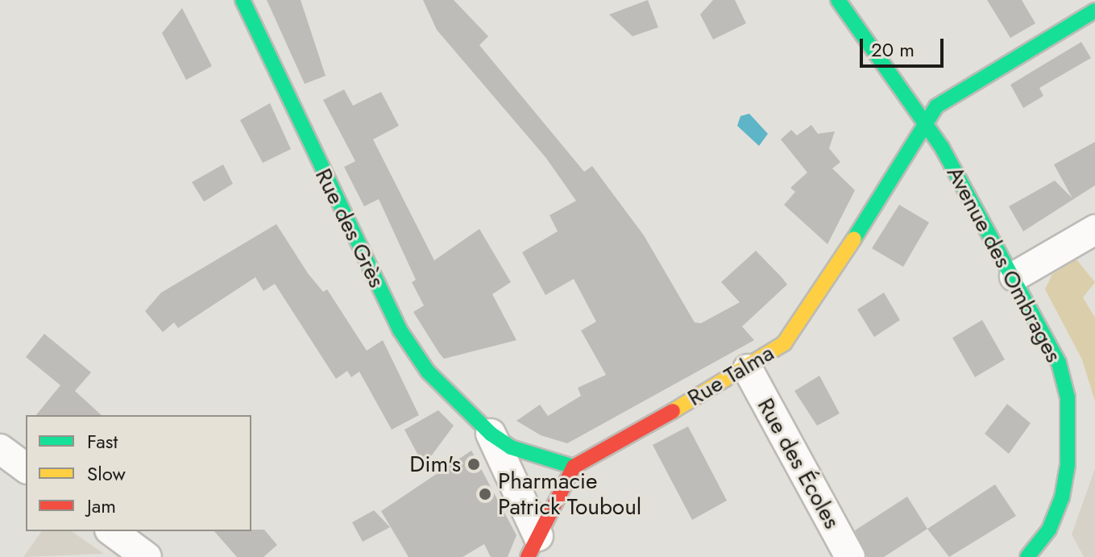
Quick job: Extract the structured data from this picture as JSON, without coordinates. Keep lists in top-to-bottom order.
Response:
{
  "streets": {
    "street": [
      "Rue des Grès",
      "Avenue des Ombrages",
      "Rue Talma",
      "Rue des Écoles"
    ]
  },
  "crossings": [
    ["Rue des Grès", "Rue Talma"],
    ["Avenue des Ombrages", "Rue Talma"],
    ["Rue Talma", "Rue des Écoles"]
  ],
  "places": ["Dim's", "Pharmacie Patrick Touboul"],
  "legend": ["Fast", "Slow", "Jam"],
  "scale_bar": "20 m"
}
